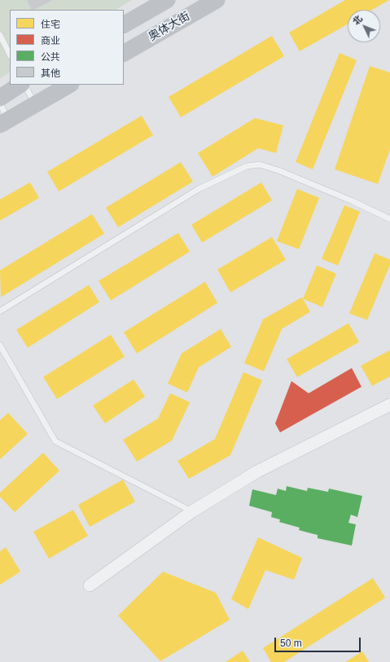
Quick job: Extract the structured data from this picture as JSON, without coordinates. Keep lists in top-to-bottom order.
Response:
{
  "streets": {
    "main road": ["奥体大街"]
  },
  "legend": [
    "住宅",
    "商业",
    "公共",
    "其他"
  ],
  "scale_bar": "50 m",
  "north": "top left"
}
